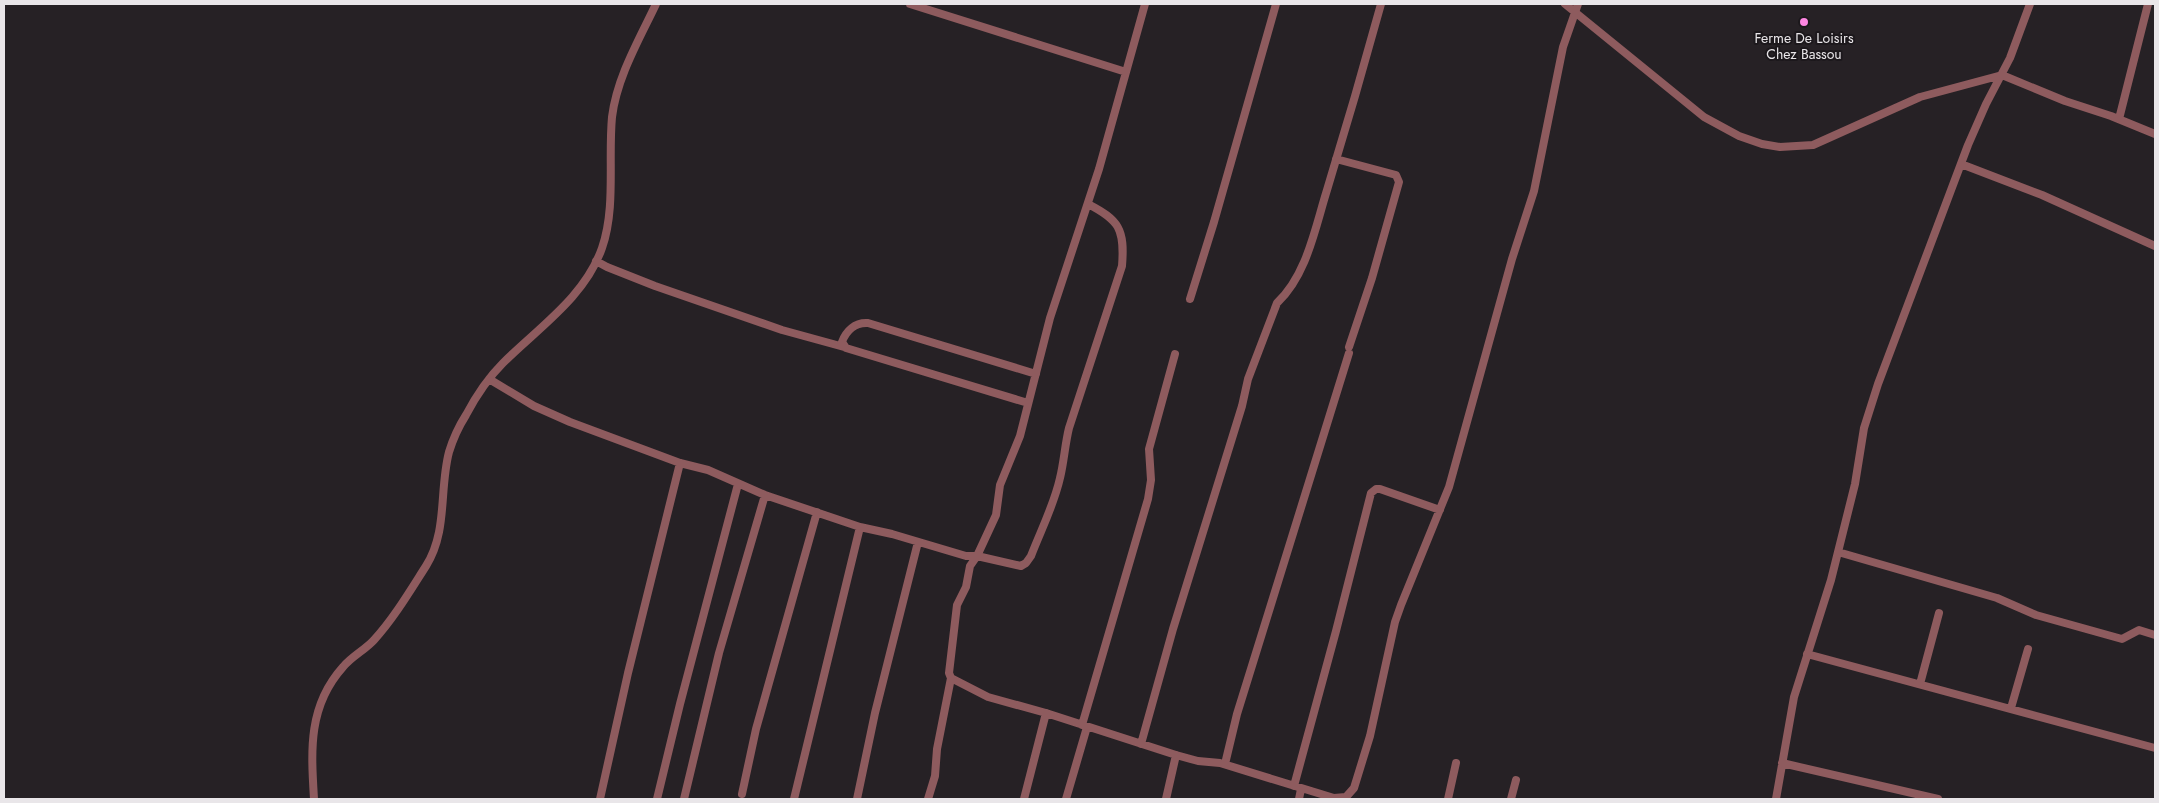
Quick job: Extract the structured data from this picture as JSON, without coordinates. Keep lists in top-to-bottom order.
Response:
{
  "places": ["Ferme De Loisirs Chez Bassou"]
}
